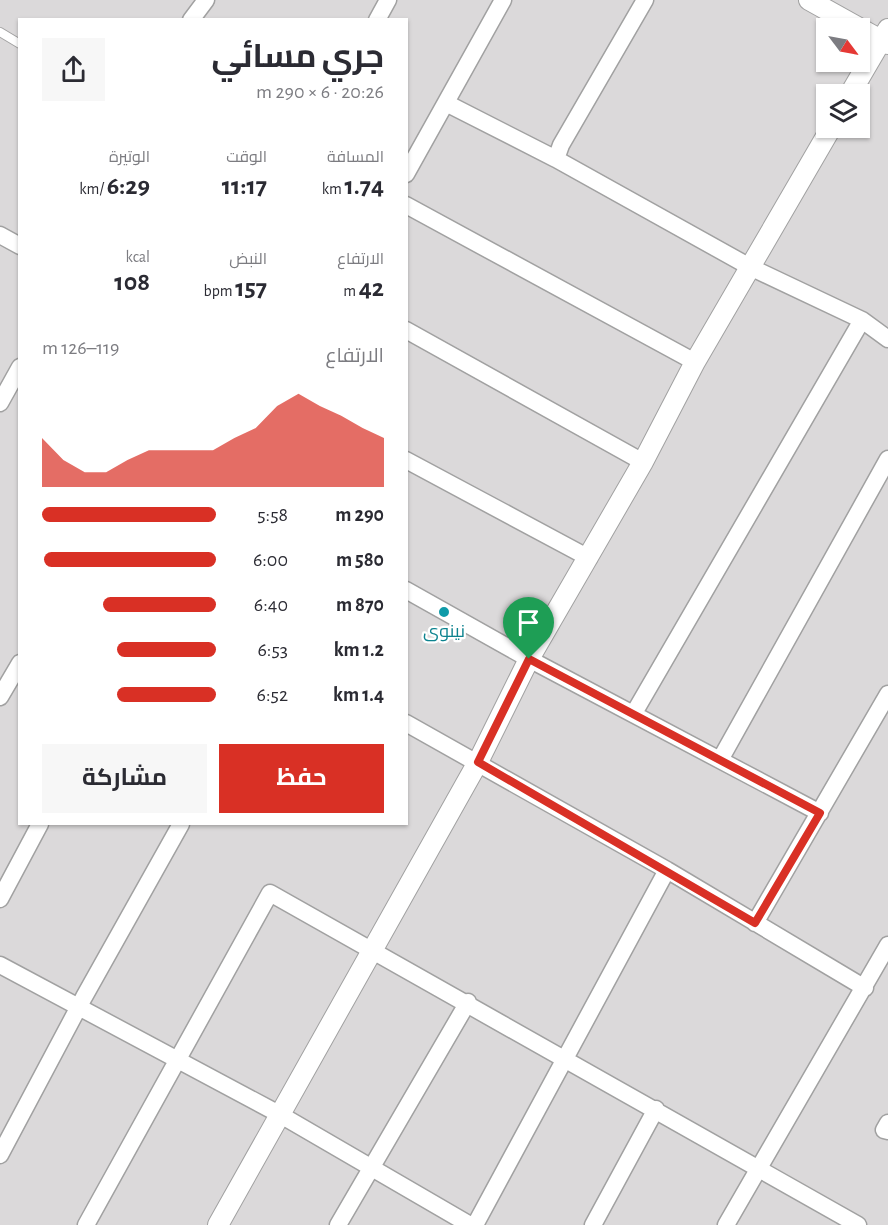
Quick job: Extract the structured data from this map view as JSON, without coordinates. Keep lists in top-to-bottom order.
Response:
{
  "places": ["نينوى"],
  "north": "bottom right",
  "page": {
    "heading": ["جري مسائي", "20:26 · 6 × 290 m"],
    "stats": [
      ["المسافة", "1.74 km"],
      ["الوقت", "11:17"],
      ["الوتيرة", "6:29 /km"],
      ["الارتفاع", "42 m"],
      ["النبض", "157 bpm"],
      ["kcal", "108"]
    ],
    "chart": ["الارتفاع", "119–126 m"],
    "list": [
      {
        "name": "290 m",
        "note": "5:58"
      },
      {
        "name": "580 m",
        "note": "6:00"
      },
      {
        "name": "870 m",
        "note": "6:40"
      },
      {
        "name": "1.2 km",
        "note": "6:53"
      },
      {
        "name": "1.4 km",
        "note": "6:52"
      }
    ],
    "buttons": ["حفظ", "مشاركة"]
  }
}
